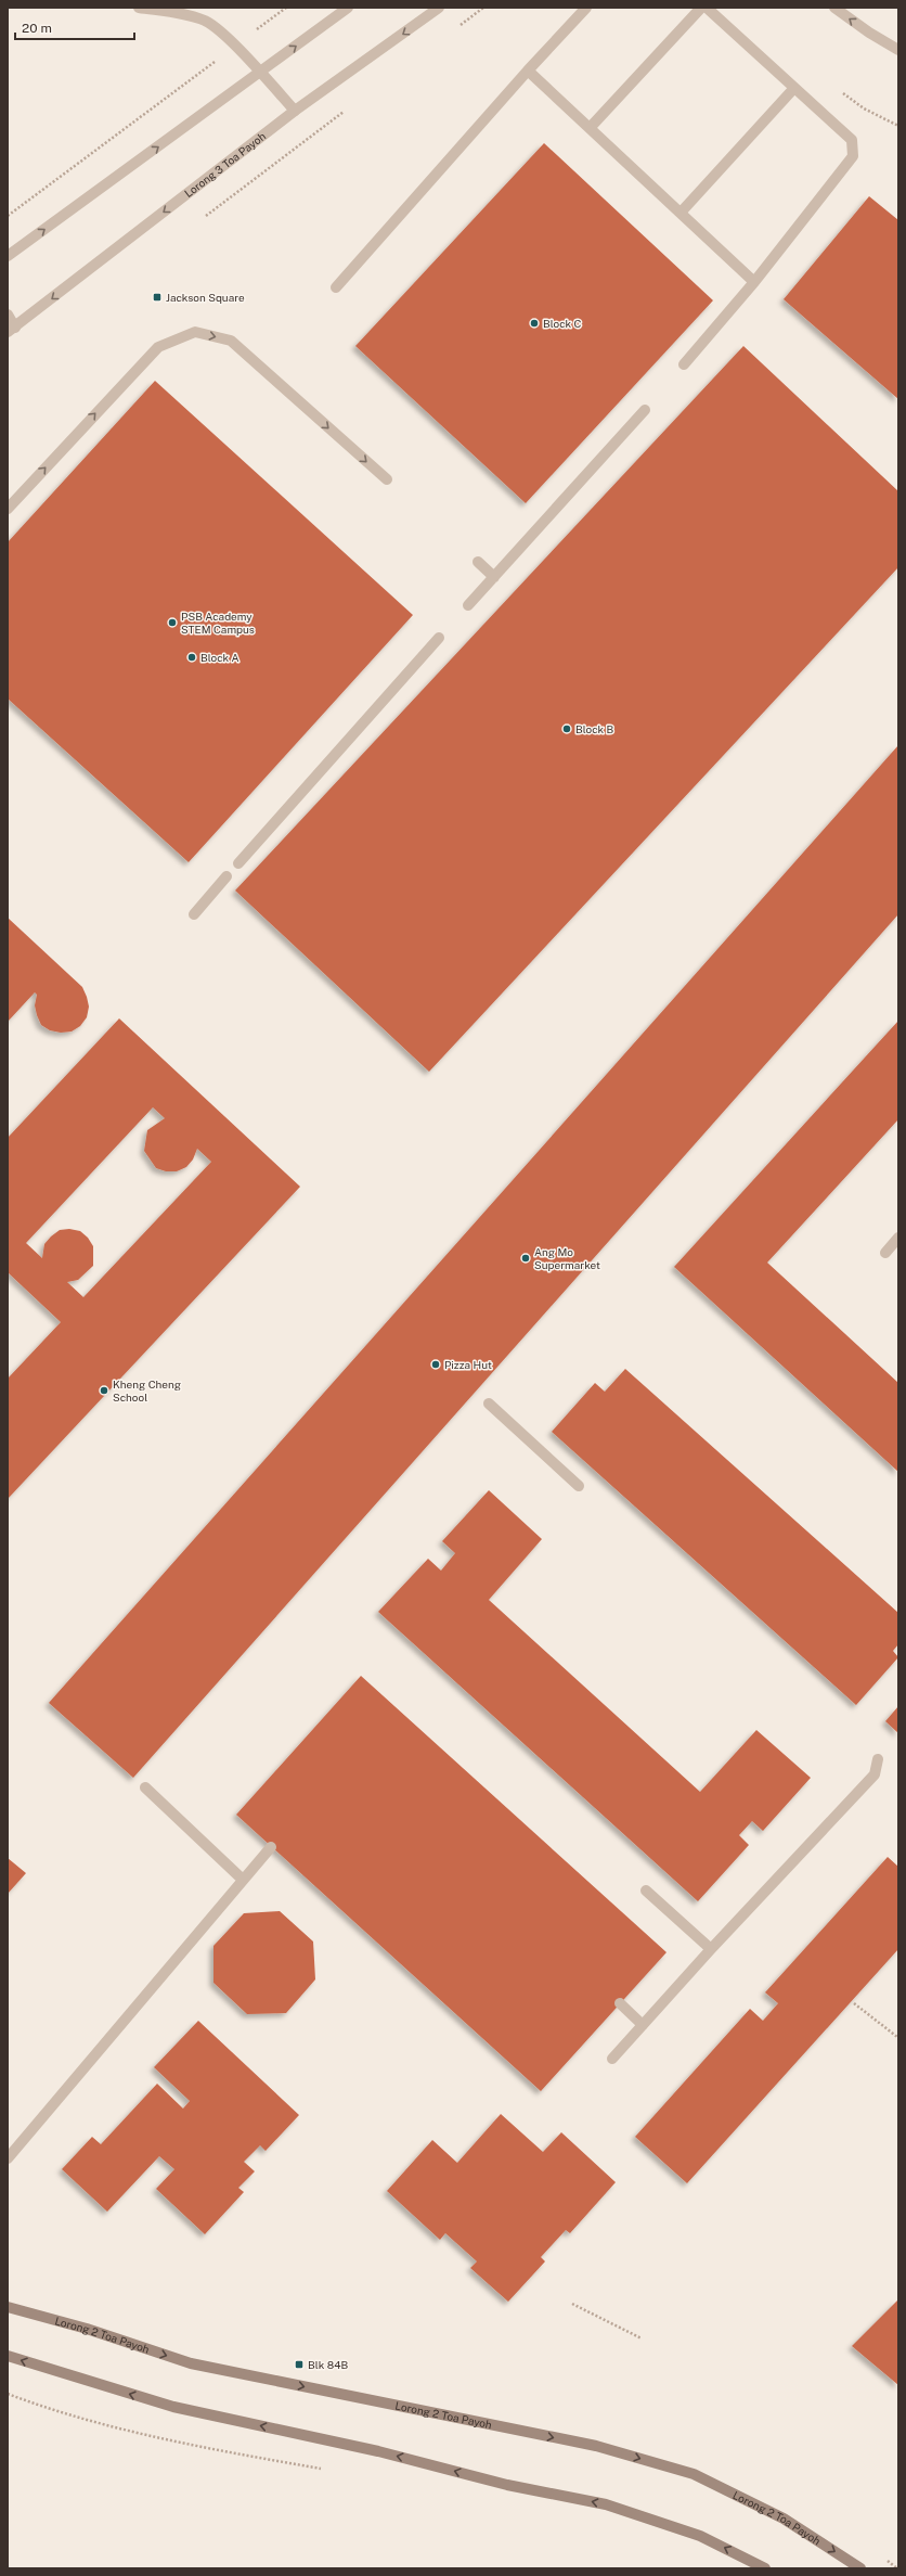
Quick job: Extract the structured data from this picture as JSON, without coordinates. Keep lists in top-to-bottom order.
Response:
{
  "streets": {
    "street": ["Lorong 3 Toa Payoh", "Lorong 2 Toa Payoh"]
  },
  "places": {
    "transit": ["Jackson Square", "Blk 84B"],
    "other": [
      "Block C",
      "PSB Academy STEM Campus",
      "Block A",
      "Block B",
      "Ang Mo Supermarket",
      "Pizza Hut",
      "Kheng Cheng School"
    ]
  },
  "scale_bar": "20 m"
}
